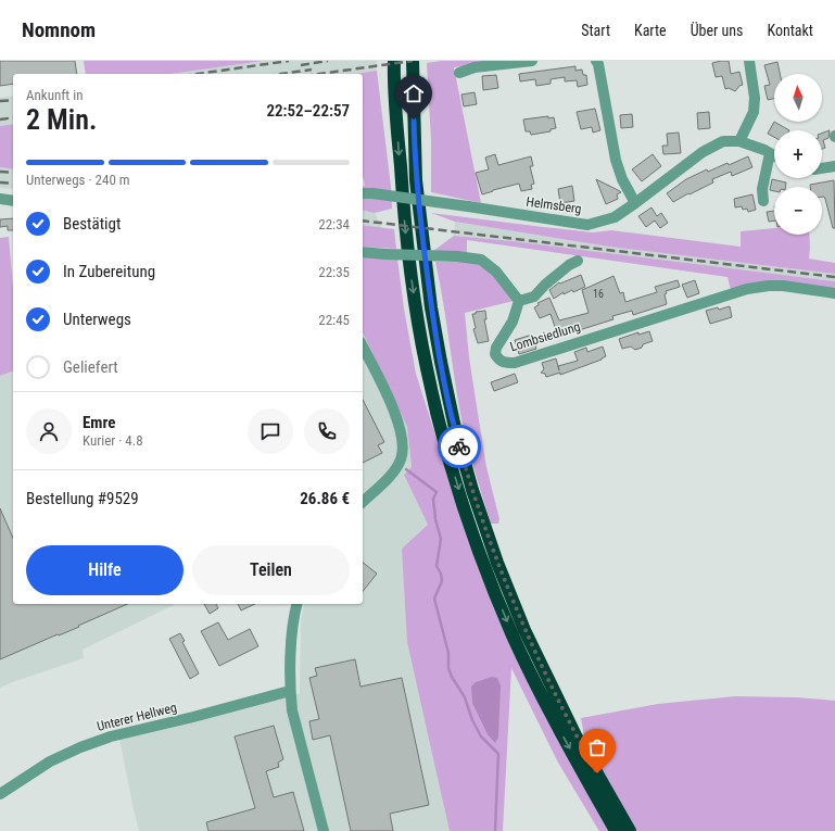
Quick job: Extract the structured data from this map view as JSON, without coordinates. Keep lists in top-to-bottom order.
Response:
{
  "streets": {
    "street": ["Helmsberg", "Lombsiedlung", "Unterer Hellweg"]
  },
  "house_numbers": ["16"],
  "north": "top",
  "page": {
    "header": "Nomnom",
    "nav": [
      "Start",
      "Karte",
      "Über uns",
      "Kontakt"
    ],
    "map_buttons": ["+", "−"],
    "heading": ["2 Min.", "Ankunft in", "22:52–22:57"],
    "panel": [
      "Emre",
      "Kurier · 4.8",
      "Bestellung #9529",
      "26.86 €"
    ],
    "bar": "Unterwegs · 240 m",
    "list": [
      ["Bestätigt", "22:34"],
      ["In Zubereitung", "22:35"],
      ["Unterwegs", "22:45"],
      "Geliefert"
    ],
    "buttons": ["Hilfe", "Teilen"]
  }
}
